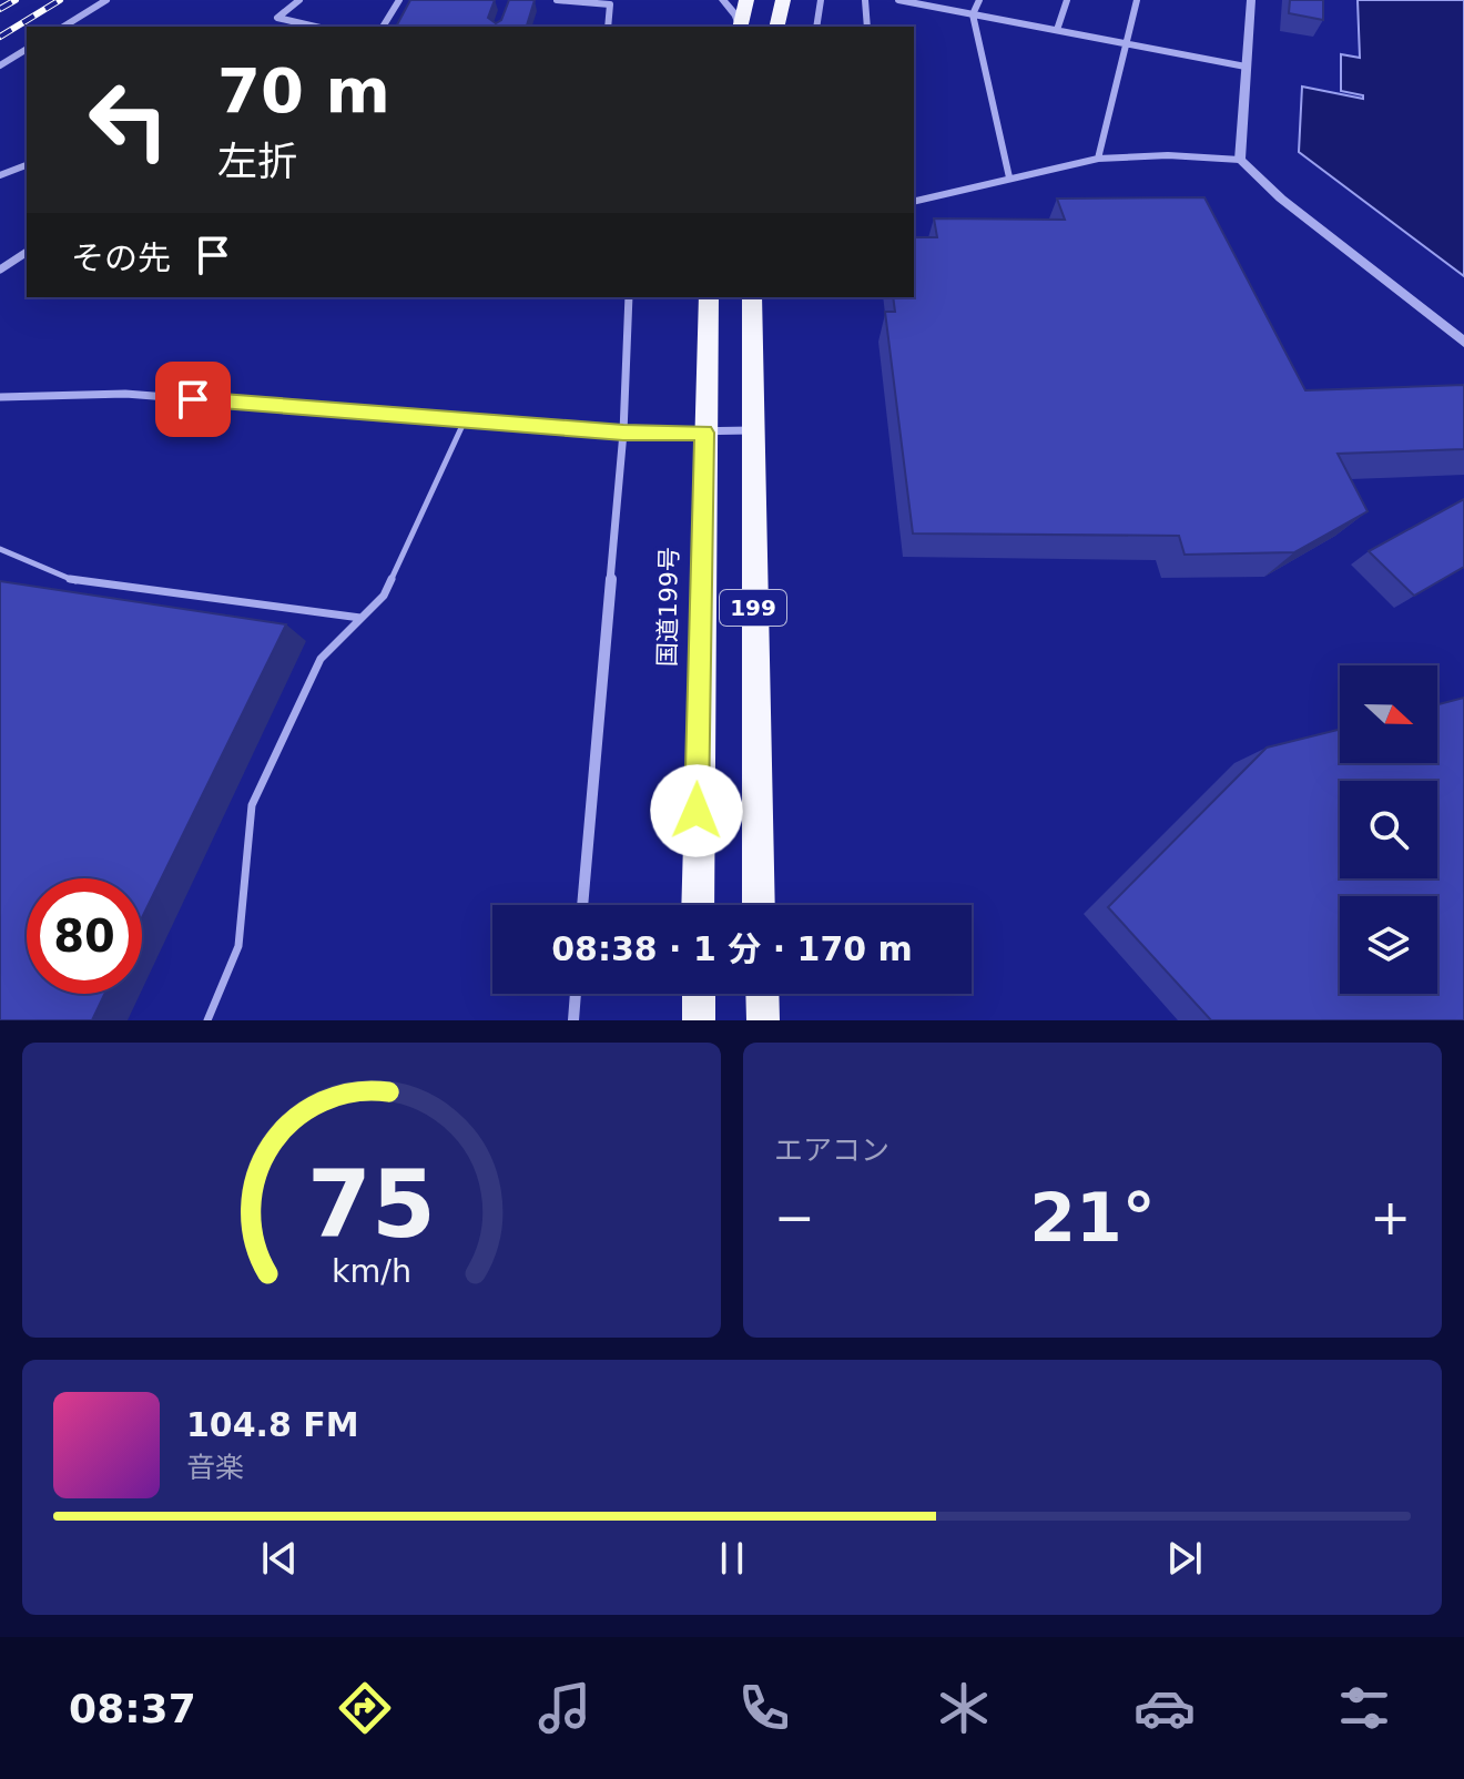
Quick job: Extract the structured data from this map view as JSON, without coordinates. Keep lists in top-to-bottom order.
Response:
{
  "streets": {
    "highway": ["国道199号", "199"]
  },
  "north": "right",
  "page": {
    "turn": ["70 m", "左折"],
    "then": "その先",
    "limit": "80",
    "trip": "08:38 · 1 分 · 170 m",
    "tile": "エアコン",
    "heat": ["−", "21°", "+"],
    "song": ["104.8 FM", "音楽"],
    "tabs": "08:37",
    "gauge": ["75", "km/h"]
  }
}
